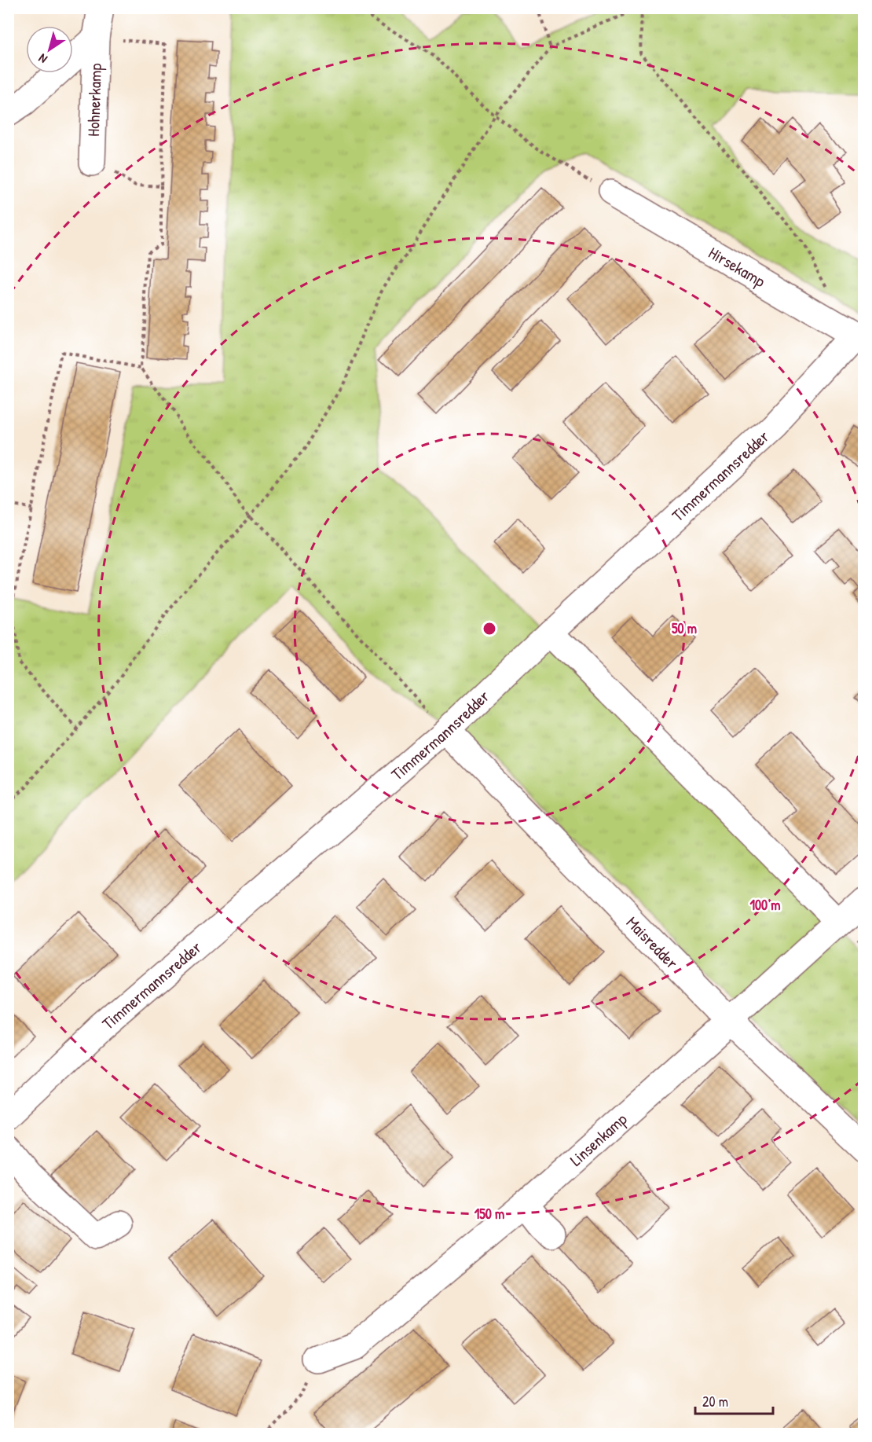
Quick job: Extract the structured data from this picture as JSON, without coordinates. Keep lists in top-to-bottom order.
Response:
{
  "streets": {
    "street": [
      "Hohnerkamp",
      "Hirsekamp",
      "Timmermannsredder",
      "Maisredder",
      "Linsenkamp"
    ]
  },
  "crossings": [
    ["Hirsekamp", "Timmermannsredder"],
    ["Timmermannsredder", "Maisredder"],
    ["Maisredder", "Linsenkamp"]
  ],
  "scale_bar": "20 m",
  "north": "bottom left",
  "rings": ["50 m", "100 m", "150 m"]
}
